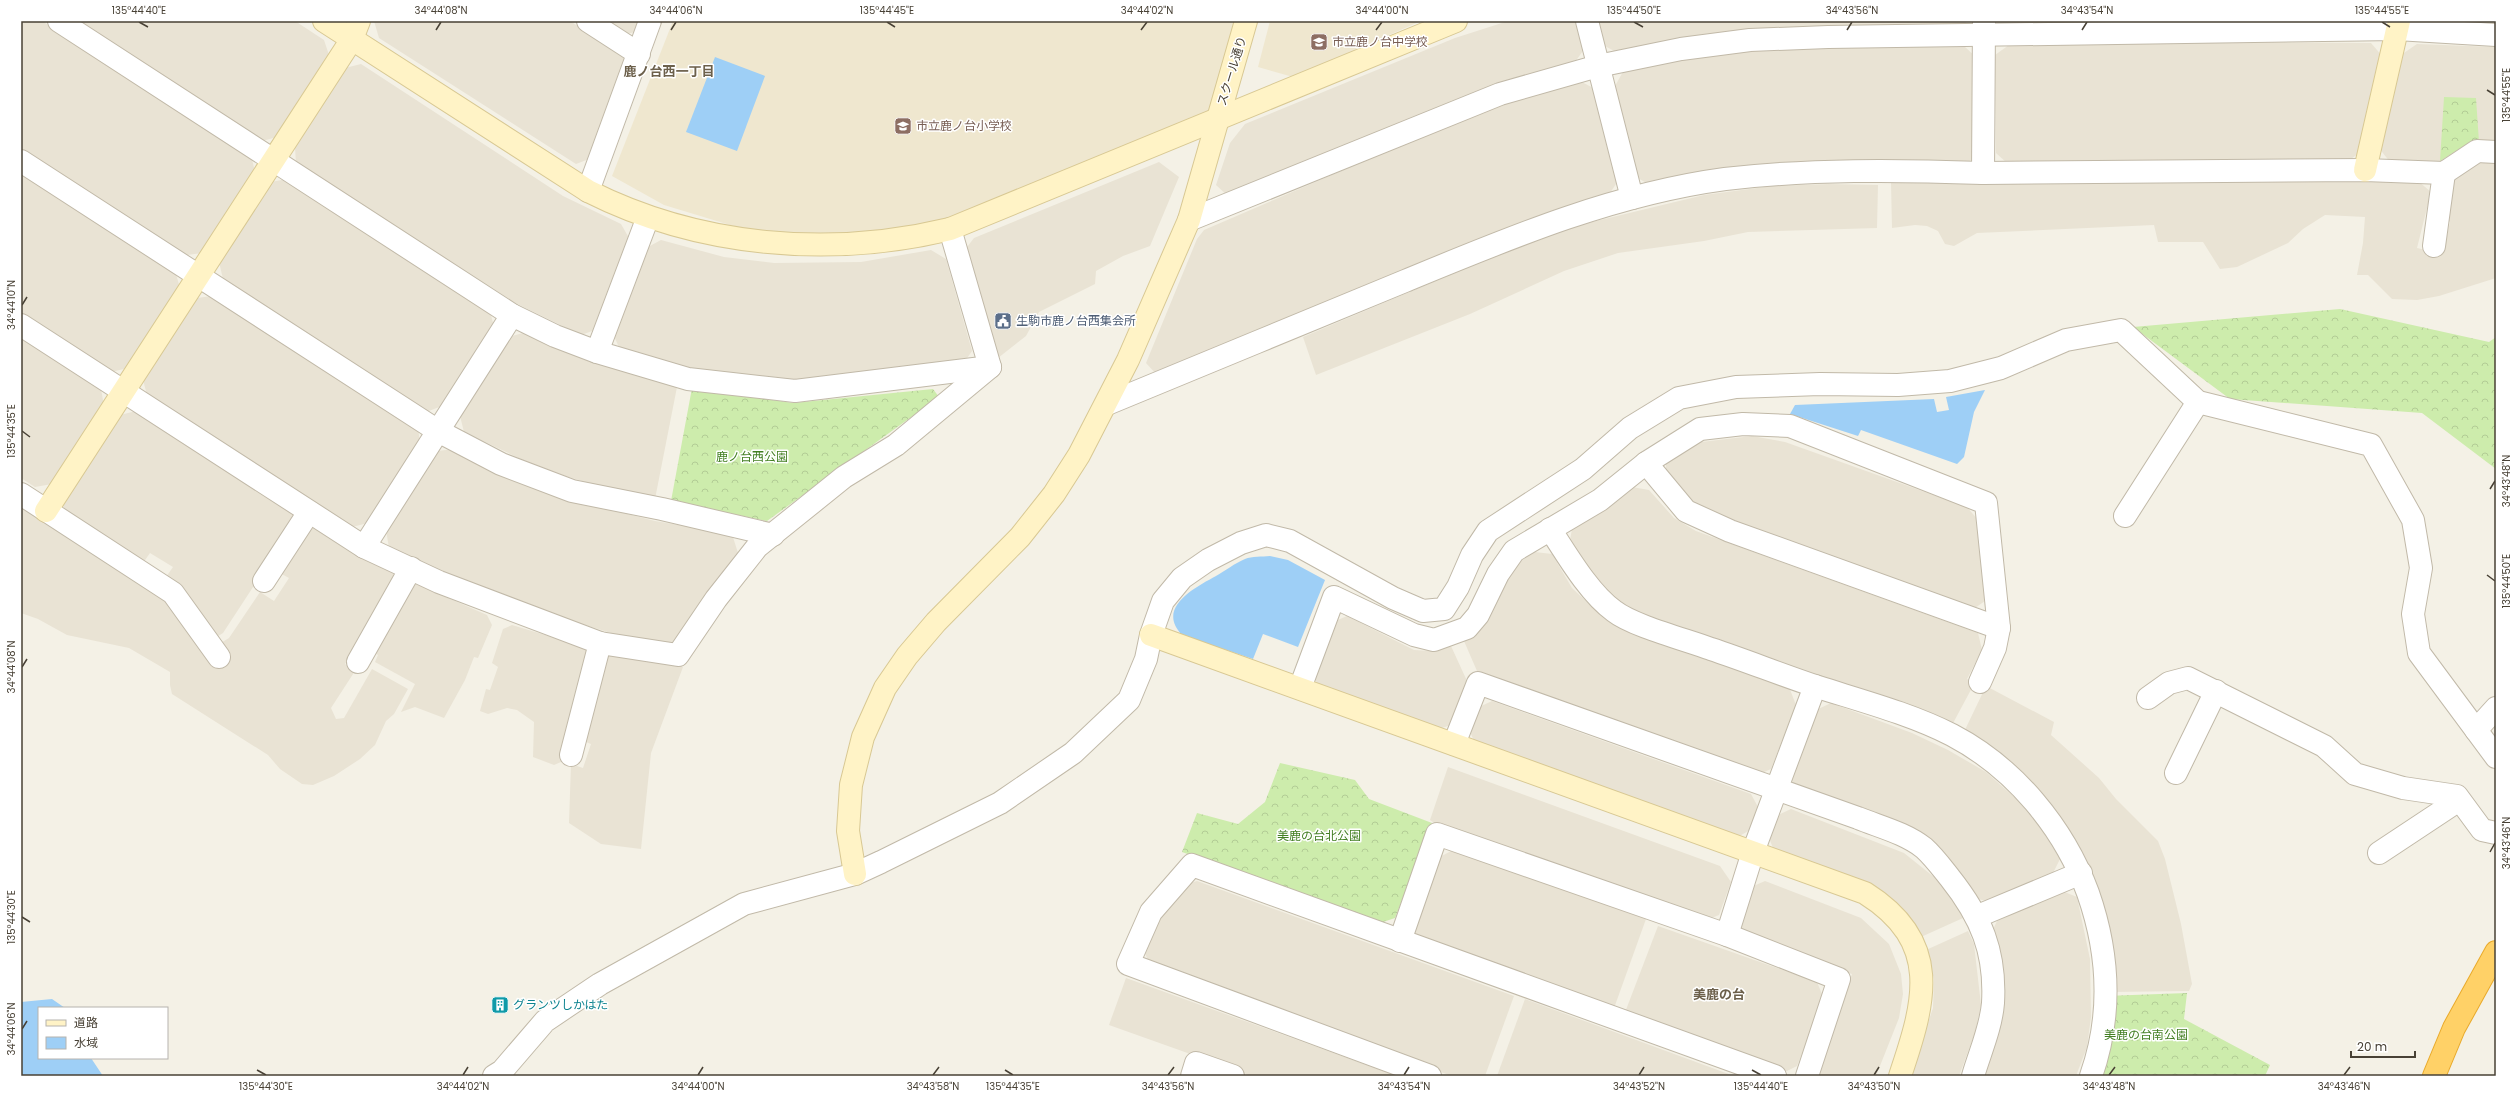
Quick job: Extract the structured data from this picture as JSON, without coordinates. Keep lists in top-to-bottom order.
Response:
{
  "streets": {
    "street": ["スクール通り"]
  },
  "districts": ["鹿ノ台西一丁目", "美鹿の台"],
  "parks": ["鹿ノ台西公園", "美鹿の台北公園", "美鹿の台南公園"],
  "places": {
    "school or university": ["市立鹿ノ台中学校", "市立鹿ノ台小学校"],
    "public building": ["生駒市鹿ノ台西集会所"],
    "building": ["グランツしかはた"]
  },
  "legend": ["道路", "水域"],
  "scale_bar": "20 m",
  "coordinates": [
    "135°44'40\"E",
    "34°44'08\"N",
    "34°44'06\"N",
    "135°44'45\"E",
    "34°44'02\"N",
    "34°44'00\"N",
    "135°44'50\"E",
    "34°43'56\"N",
    "34°43'54\"N",
    "135°44'55\"E",
    "34°44'10\"N",
    "135°44'35\"E",
    "34°43'48\"N",
    "34°43'46\"N",
    "135°44'30\"E",
    "34°43'58\"N",
    "34°43'52\"N",
    "34°43'50\"N"
  ]
}
